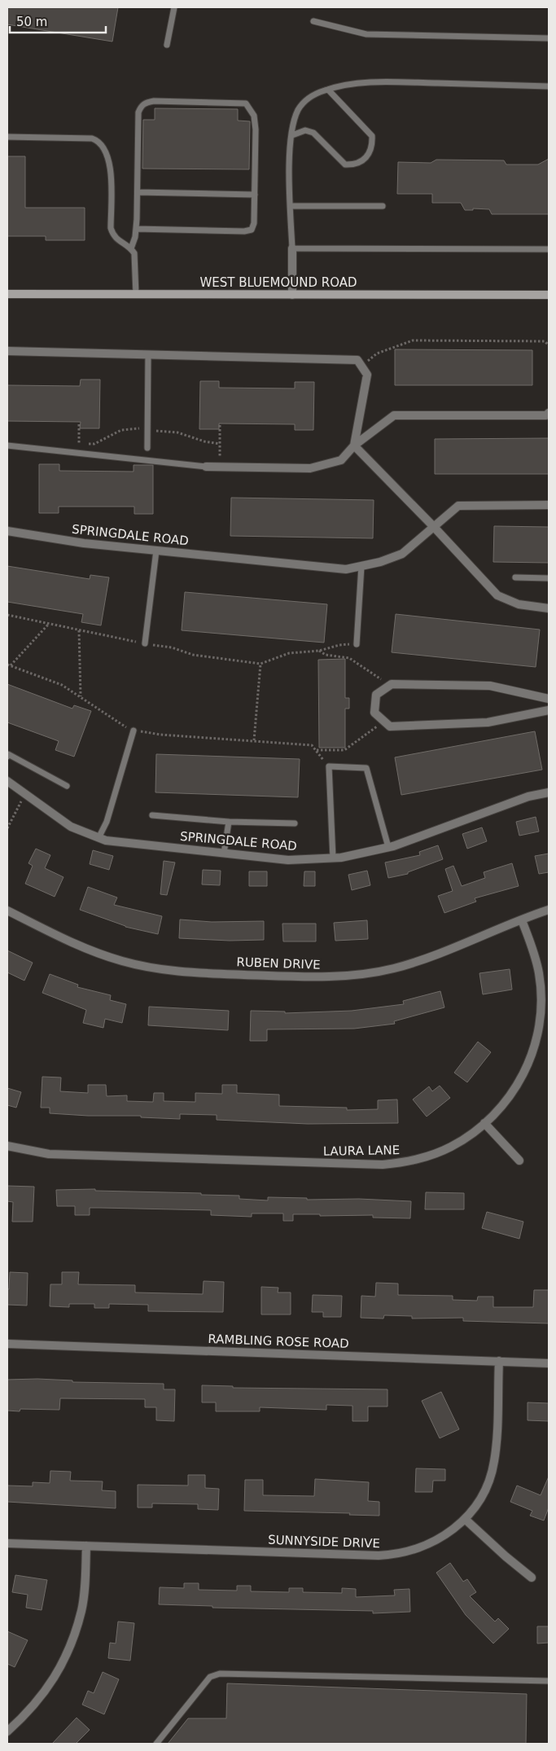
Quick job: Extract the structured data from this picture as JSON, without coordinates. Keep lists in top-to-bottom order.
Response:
{
  "streets": {
    "main road": ["WEST BLUEMOUND ROAD"],
    "street": [
      "SPRINGDALE ROAD",
      "RUBEN DRIVE",
      "LAURA LANE",
      "RAMBLING ROSE ROAD",
      "SUNNYSIDE DRIVE"
    ]
  },
  "crossings": [
    ["RUBEN DRIVE", "LAURA LANE"],
    ["RAMBLING ROSE ROAD", "SUNNYSIDE DRIVE"]
  ],
  "scale_bar": "50 m"
}
